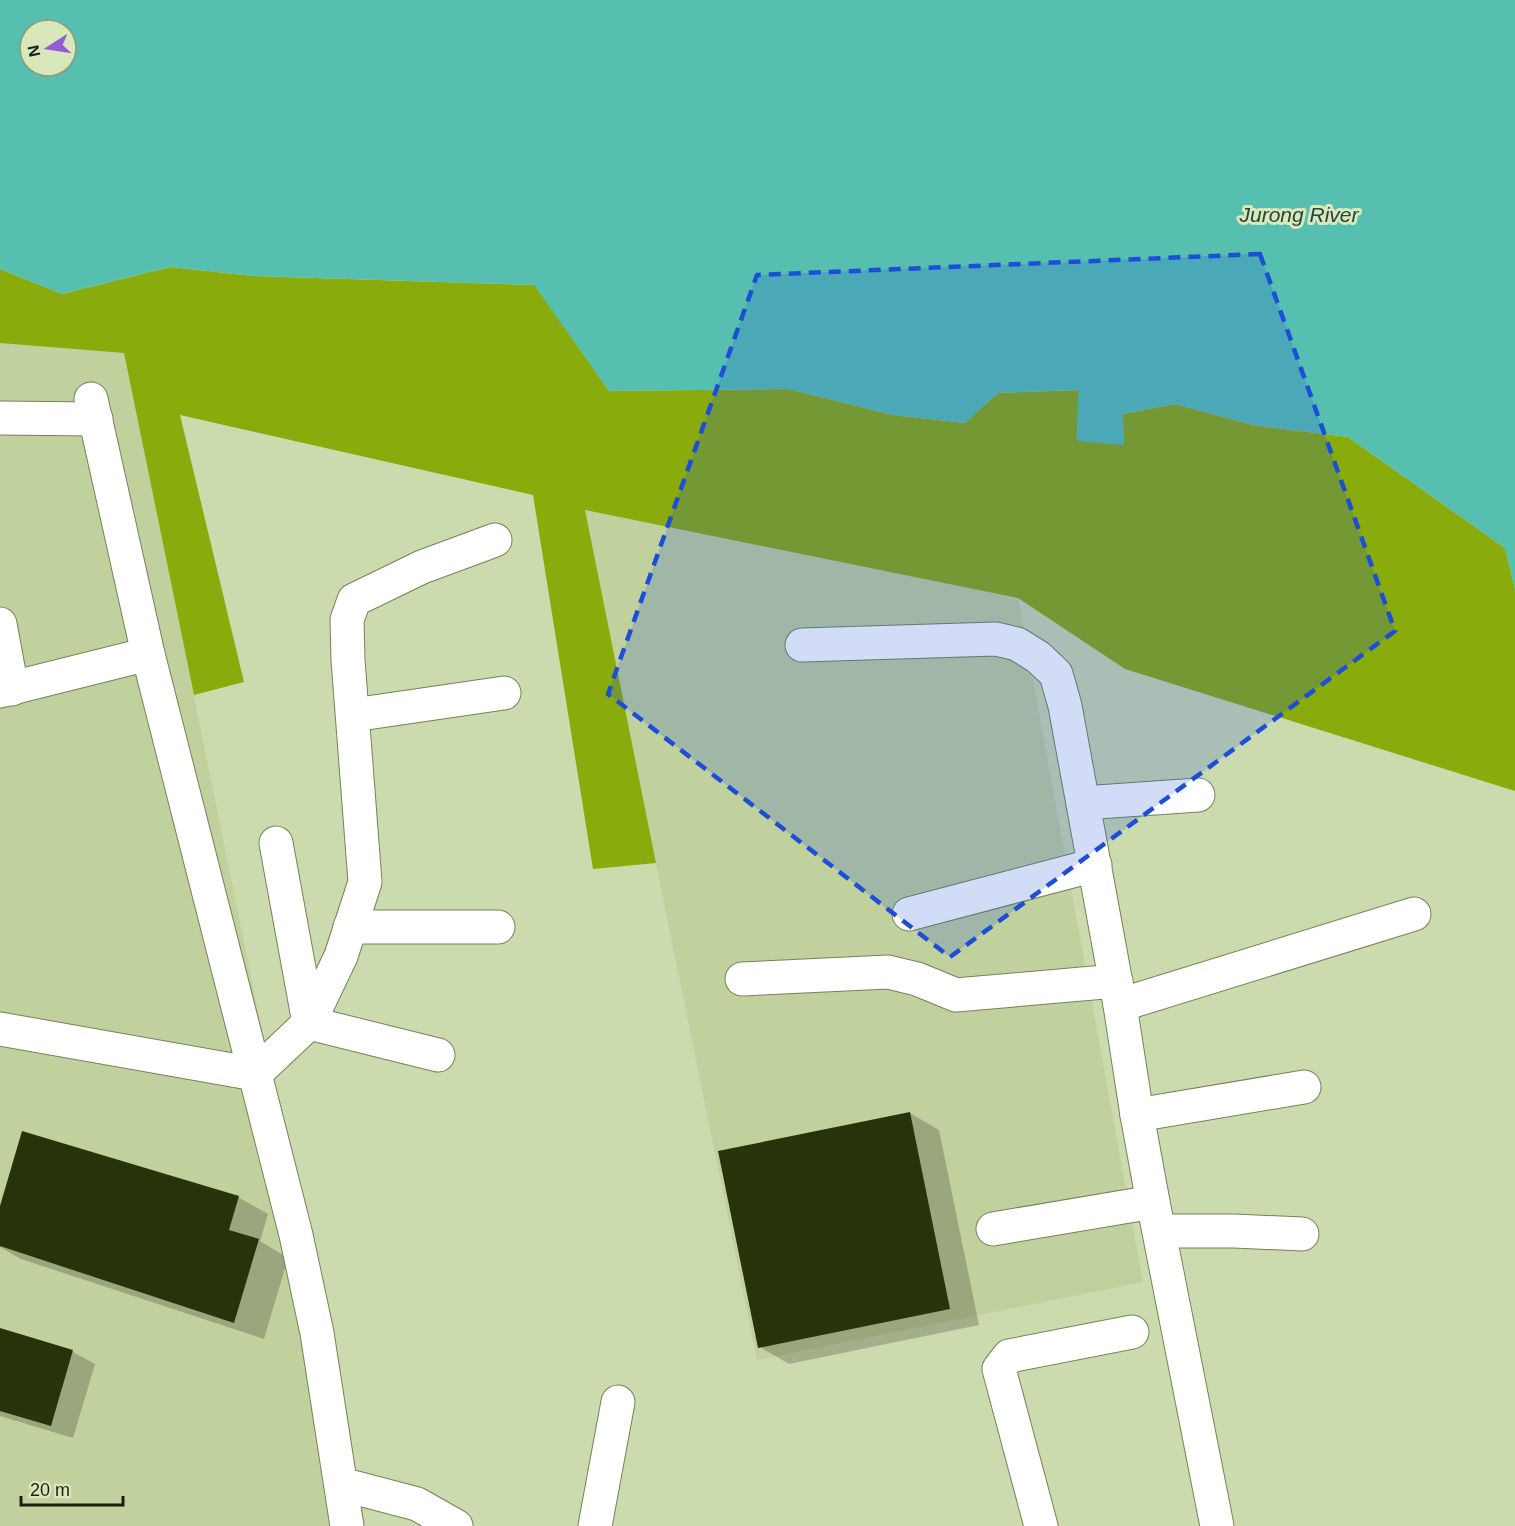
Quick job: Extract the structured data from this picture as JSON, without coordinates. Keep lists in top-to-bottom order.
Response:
{
  "water": ["Jurong River"],
  "scale_bar": "20 m",
  "north": "left"
}
